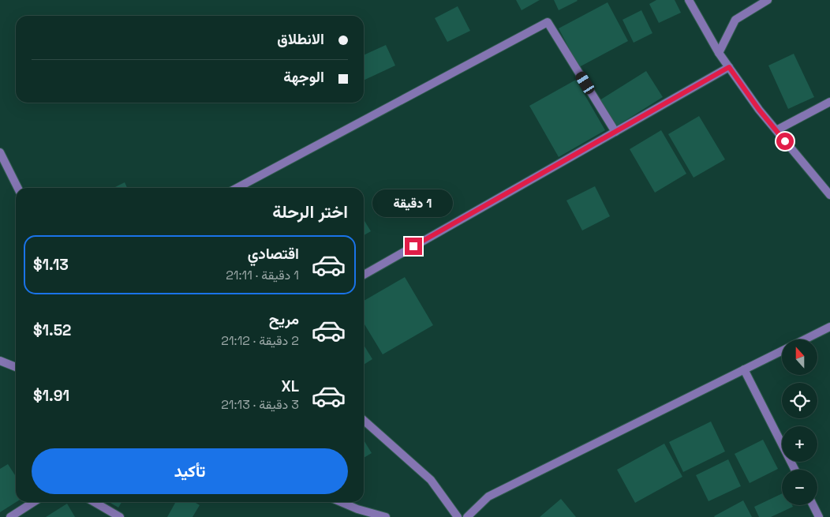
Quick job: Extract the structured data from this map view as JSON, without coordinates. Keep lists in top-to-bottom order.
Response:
{
  "north": "top",
  "page": {
    "banner": ["الانطلاق", "الوجهة"],
    "heading": "اختر الرحلة",
    "bubble": "1 دقيقة",
    "list": [
      {
        "name": "اقتصادي",
        "note": "1 دقيقة · 21:11",
        "value": "$1.13"
      },
      {
        "name": "مريح",
        "note": "2 دقيقة · 21:12",
        "value": "$1.52"
      },
      {
        "name": "XL",
        "note": "3 دقيقة · 21:13",
        "value": "$1.91"
      }
    ],
    "map_buttons": ["+", "−"],
    "buttons": "تأكيد"
  }
}
